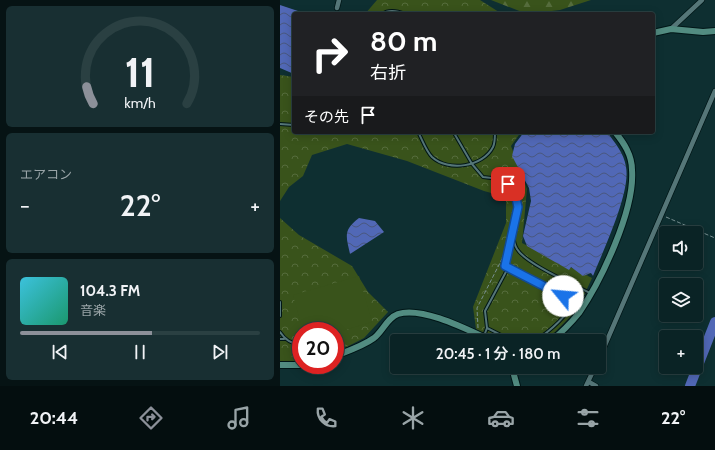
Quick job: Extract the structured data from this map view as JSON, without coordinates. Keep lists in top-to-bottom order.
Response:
{
  "page": {
    "turn": ["80 m", "右折"],
    "then": "その先",
    "tile": "エアコン",
    "heat": ["−", "22°", "+"],
    "map_buttons": "+",
    "song": ["104.3 FM", "音楽"],
    "limit": "20",
    "trip": "20:45 · 1 分 · 180 m",
    "tabs": ["20:44", "22°"],
    "gauge": ["11", "km/h"]
  }
}
